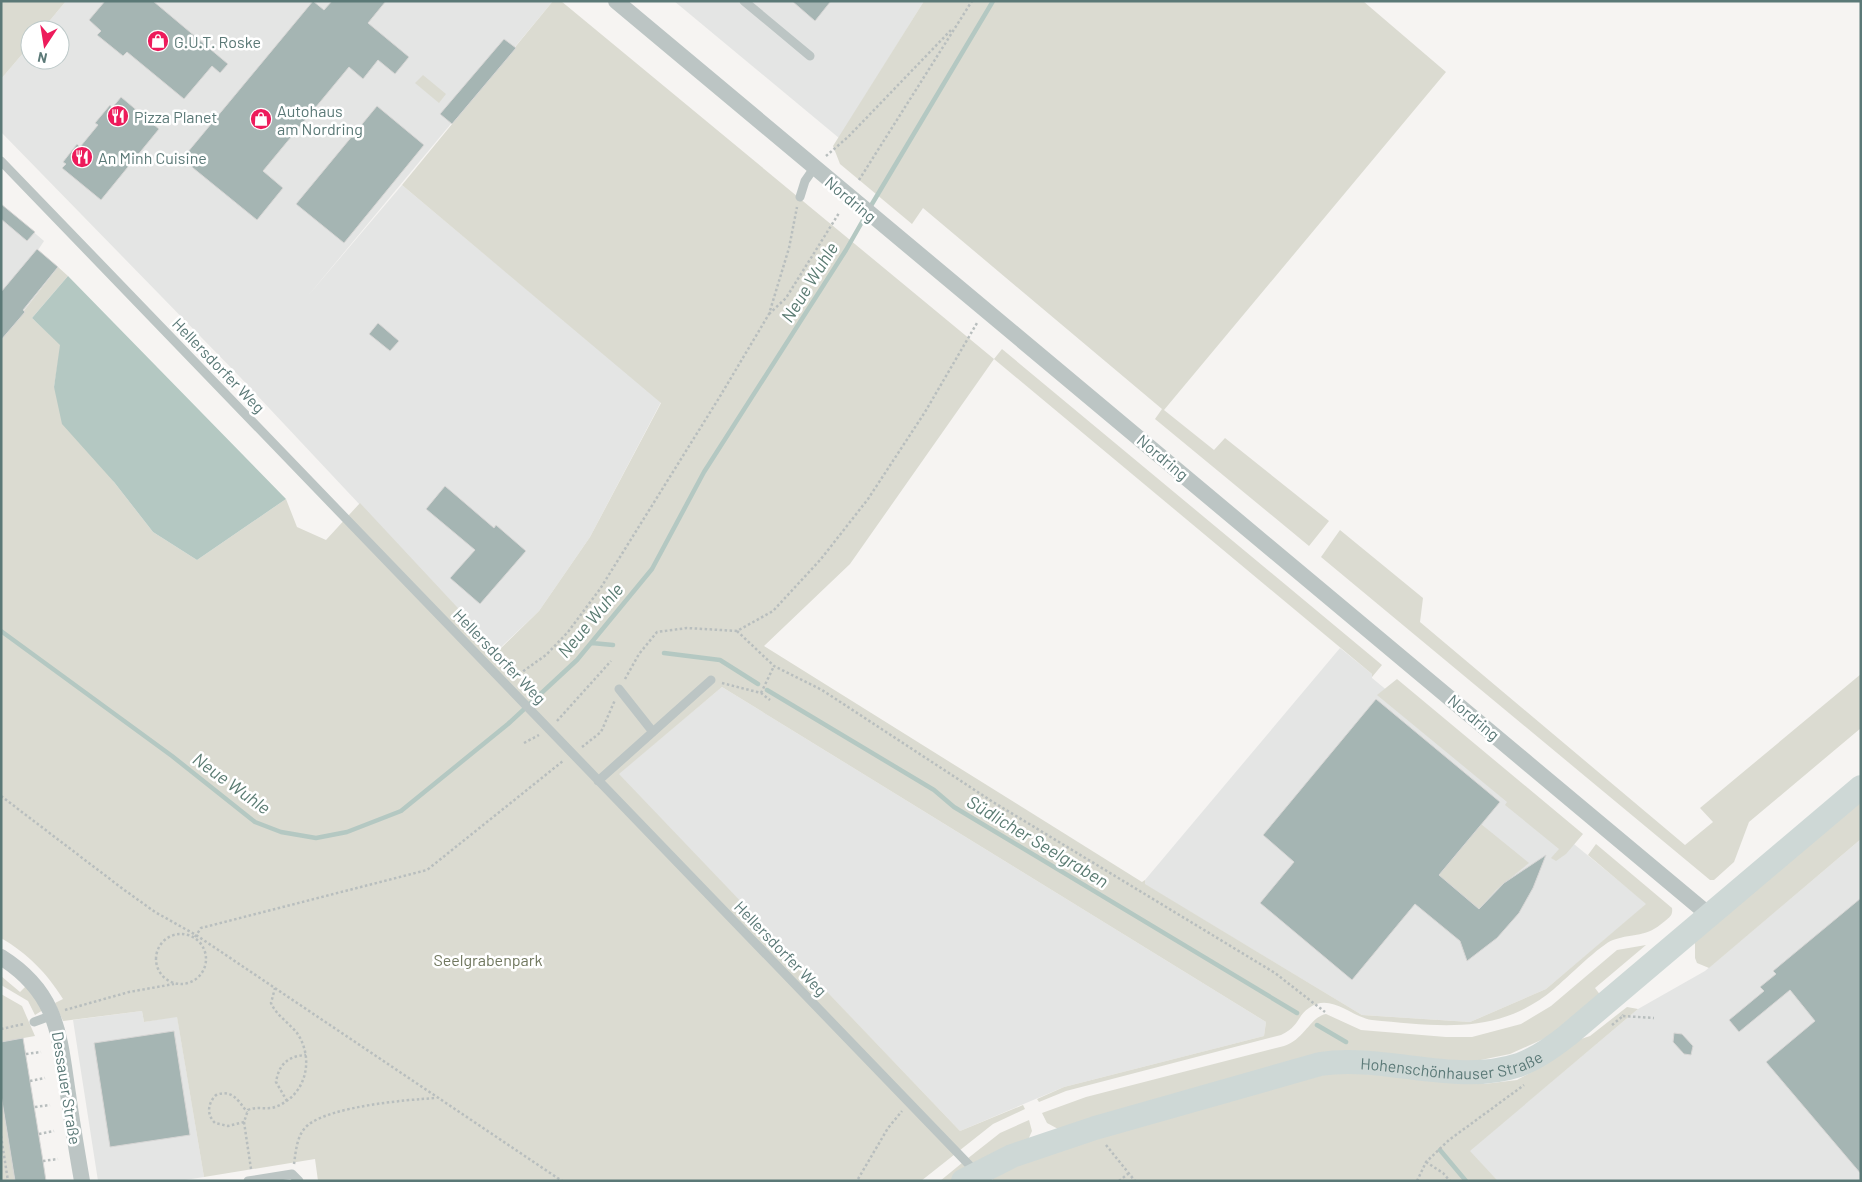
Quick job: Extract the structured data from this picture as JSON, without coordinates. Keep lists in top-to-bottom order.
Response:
{
  "streets": {
    "street": ["Nordring", "Hohenschönhauser Straße", "Dessauer Straße"],
    "lane": ["Hellersdorfer Weg"]
  },
  "crossings": [
    ["Nordring", "Hohenschönhauser Straße"],
    ["Hellersdorfer Weg", "Hohenschönhauser Straße"]
  ],
  "water": ["Neue Wuhle", "Südlicher Seelgraben"],
  "parks": ["Seelgrabenpark"],
  "places": {
    "shop": ["G.U.T. Roske", "Autohaus am Nordring"],
    "restaurant": ["Pizza Planet", "An Minh Cuisine"]
  },
  "north": "bottom"
}
